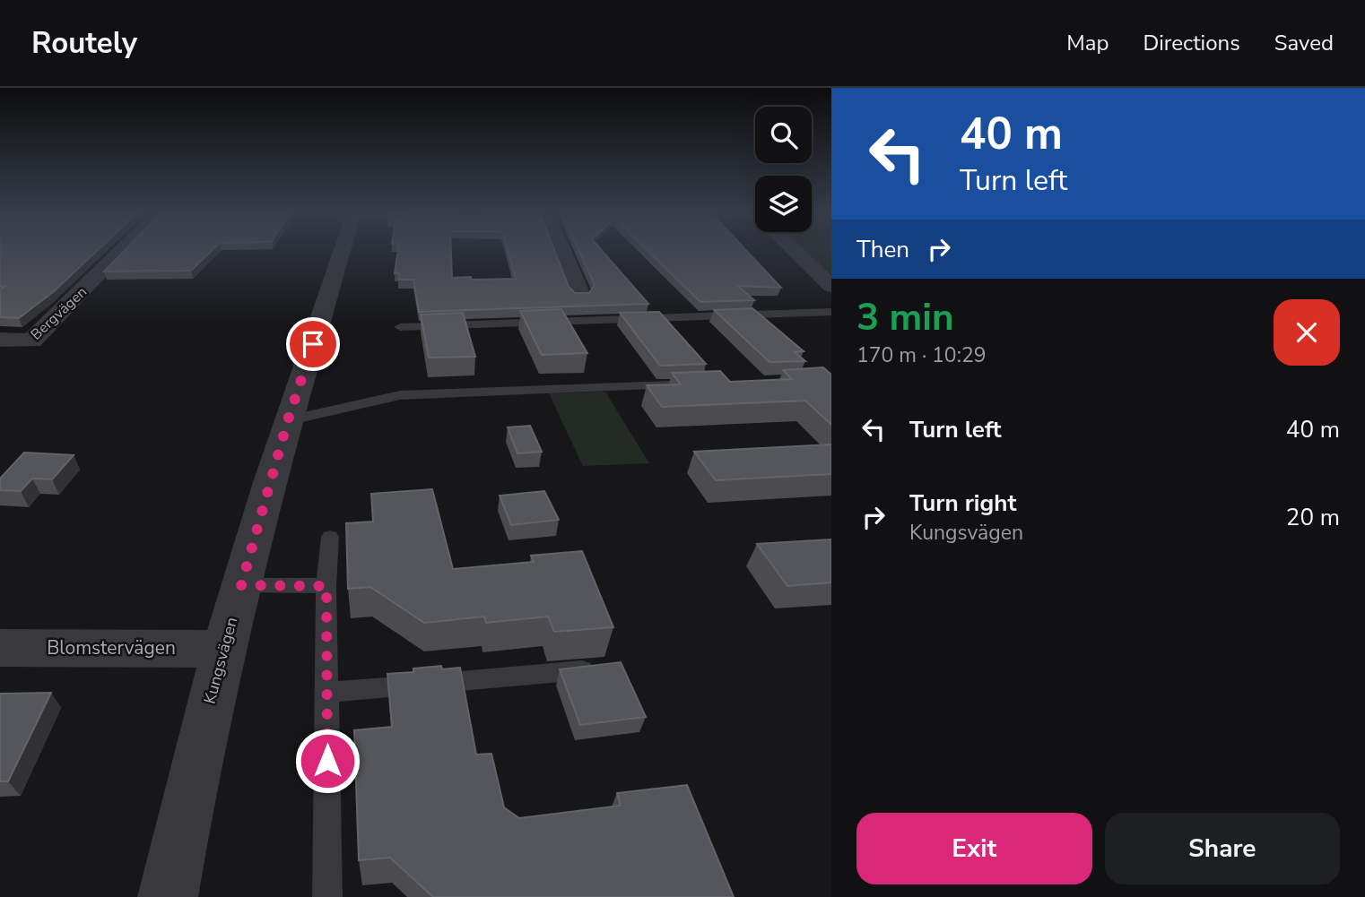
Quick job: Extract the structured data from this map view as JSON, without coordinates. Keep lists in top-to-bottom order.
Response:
{
  "streets": {
    "street": ["Bergvägen", "Blomstervägen", "Kungsvägen"]
  },
  "crossings": [
    ["Blomstervägen", "Kungsvägen"]
  ],
  "page": {
    "header": "Routely",
    "nav": ["Map", "Directions", "Saved"],
    "turn": ["40 m", "Turn left"],
    "then": "Then",
    "heading": ["3 min", "170 m · 10:29"],
    "list": [
      {
        "name": "Turn left",
        "value": "40 m"
      },
      {
        "name": "Turn right",
        "note": "Kungsvägen",
        "value": "20 m"
      }
    ],
    "buttons": ["Exit", "Share"]
  }
}
